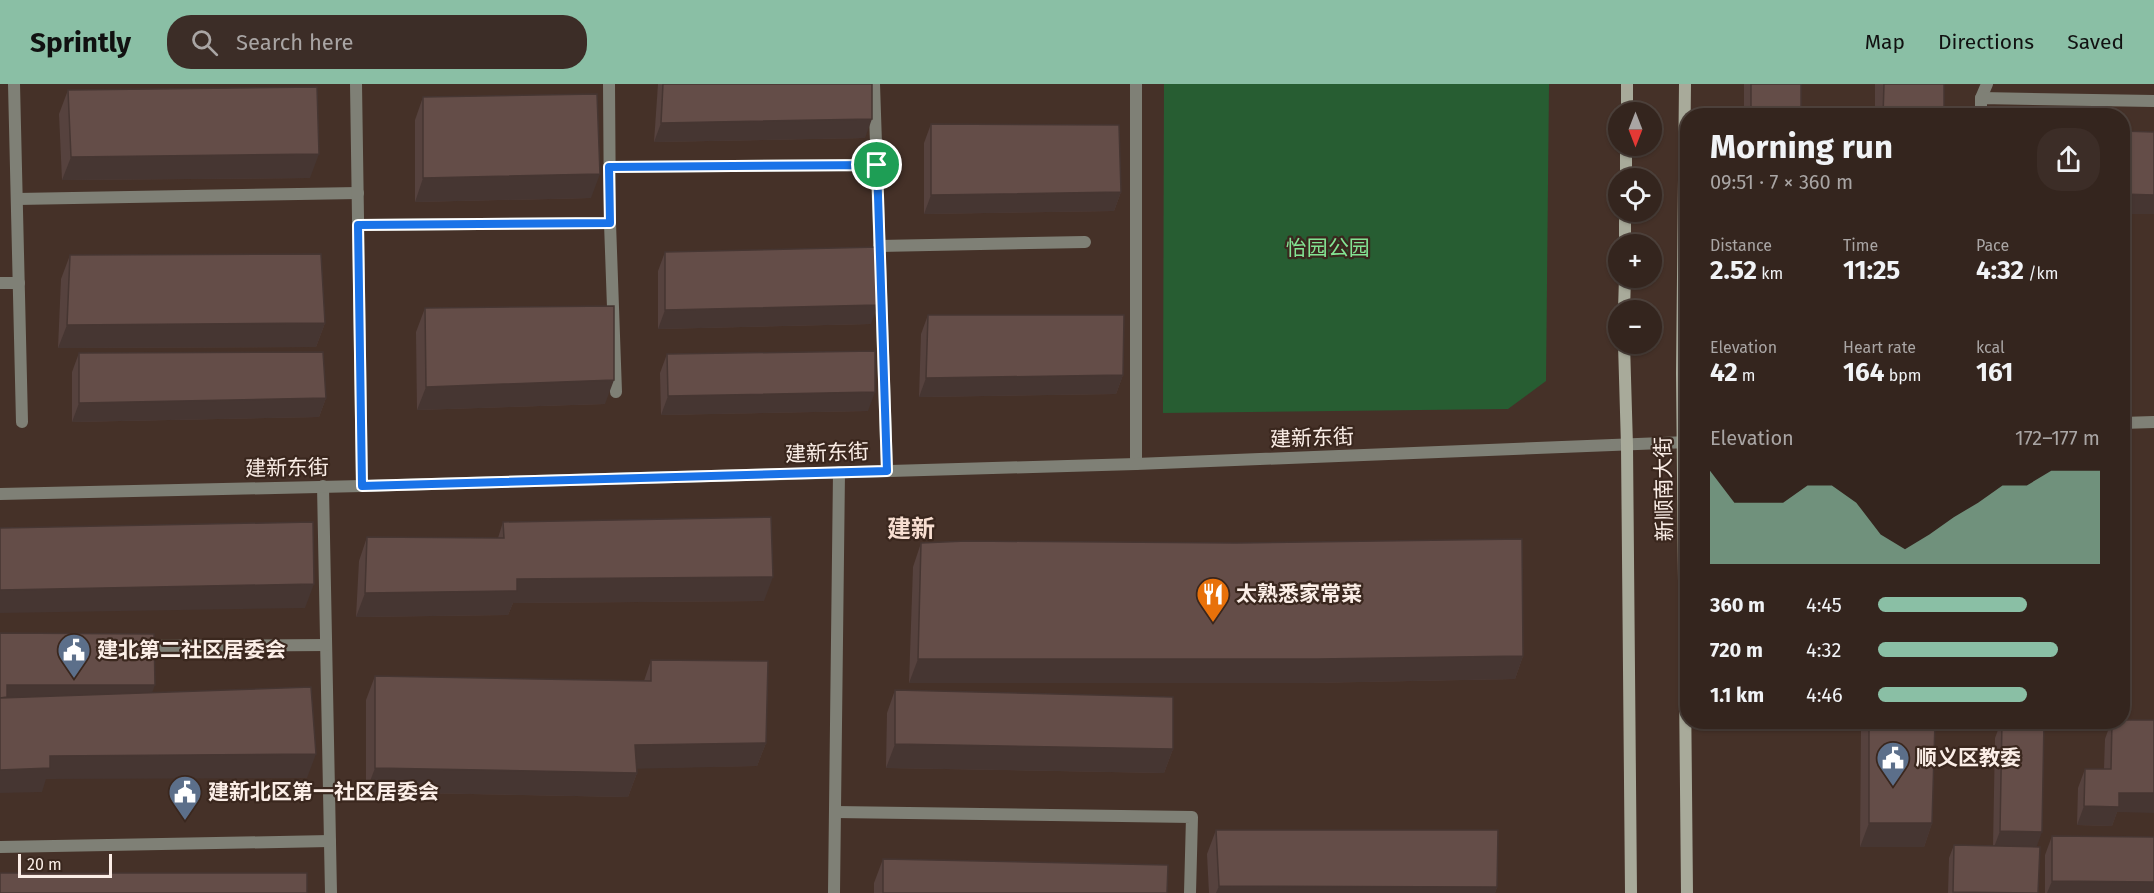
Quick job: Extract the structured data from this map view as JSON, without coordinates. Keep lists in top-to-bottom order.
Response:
{
  "streets": {
    "main road": ["新顺南大街"],
    "street": ["建新东街"]
  },
  "crossings": [
    ["建新东街", "新顺南大街"]
  ],
  "districts": ["建新"],
  "parks": ["怡园公园"],
  "places": {
    "restaurant": ["太熟悉家常菜"],
    "public building": ["建北第二社区居委会", "顺义区教委", "建新北区第一社区居委会"]
  },
  "scale_bar": "20 m",
  "north": "bottom",
  "page": {
    "header": "Sprintly",
    "search": "Search here",
    "nav": ["Map", "Directions", "Saved"],
    "map_buttons": ["+", "−"],
    "heading": ["Morning run", "09:51 · 7 × 360 m"],
    "stats": [
      ["Distance", "2.52 km"],
      ["Time", "11:25"],
      ["Pace", "4:32 /km"],
      ["Elevation", "42 m"],
      ["Heart rate", "164 bpm"],
      ["kcal", "161"]
    ],
    "chart": ["Elevation", "172–177 m"],
    "list": [
      {
        "name": "360 m",
        "note": "4:45"
      },
      {
        "name": "720 m",
        "note": "4:32"
      },
      {
        "name": "1.1 km",
        "note": "4:46"
      }
    ],
    "scale": "20 m"
  }
}
